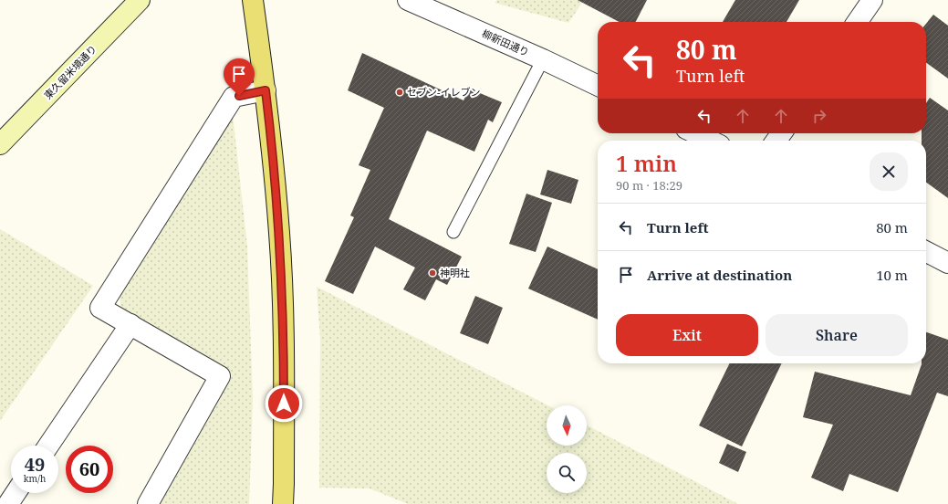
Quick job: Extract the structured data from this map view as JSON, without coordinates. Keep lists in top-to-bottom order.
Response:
{
  "streets": {
    "street": ["柳新田通り", "東久留米境通り"]
  },
  "places": ["セブン-イレブン", "神明社"],
  "north": "bottom",
  "page": {
    "turn": ["80 m", "Turn left"],
    "heading": ["1 min", "90 m · 18:29"],
    "list": [
      {
        "name": "Turn left",
        "value": "80 m"
      },
      {
        "name": "Arrive at destination",
        "value": "10 m"
      }
    ],
    "buttons": ["Exit", "Share"],
    "speed": "49 km/h",
    "limit": "60"
  }
}
